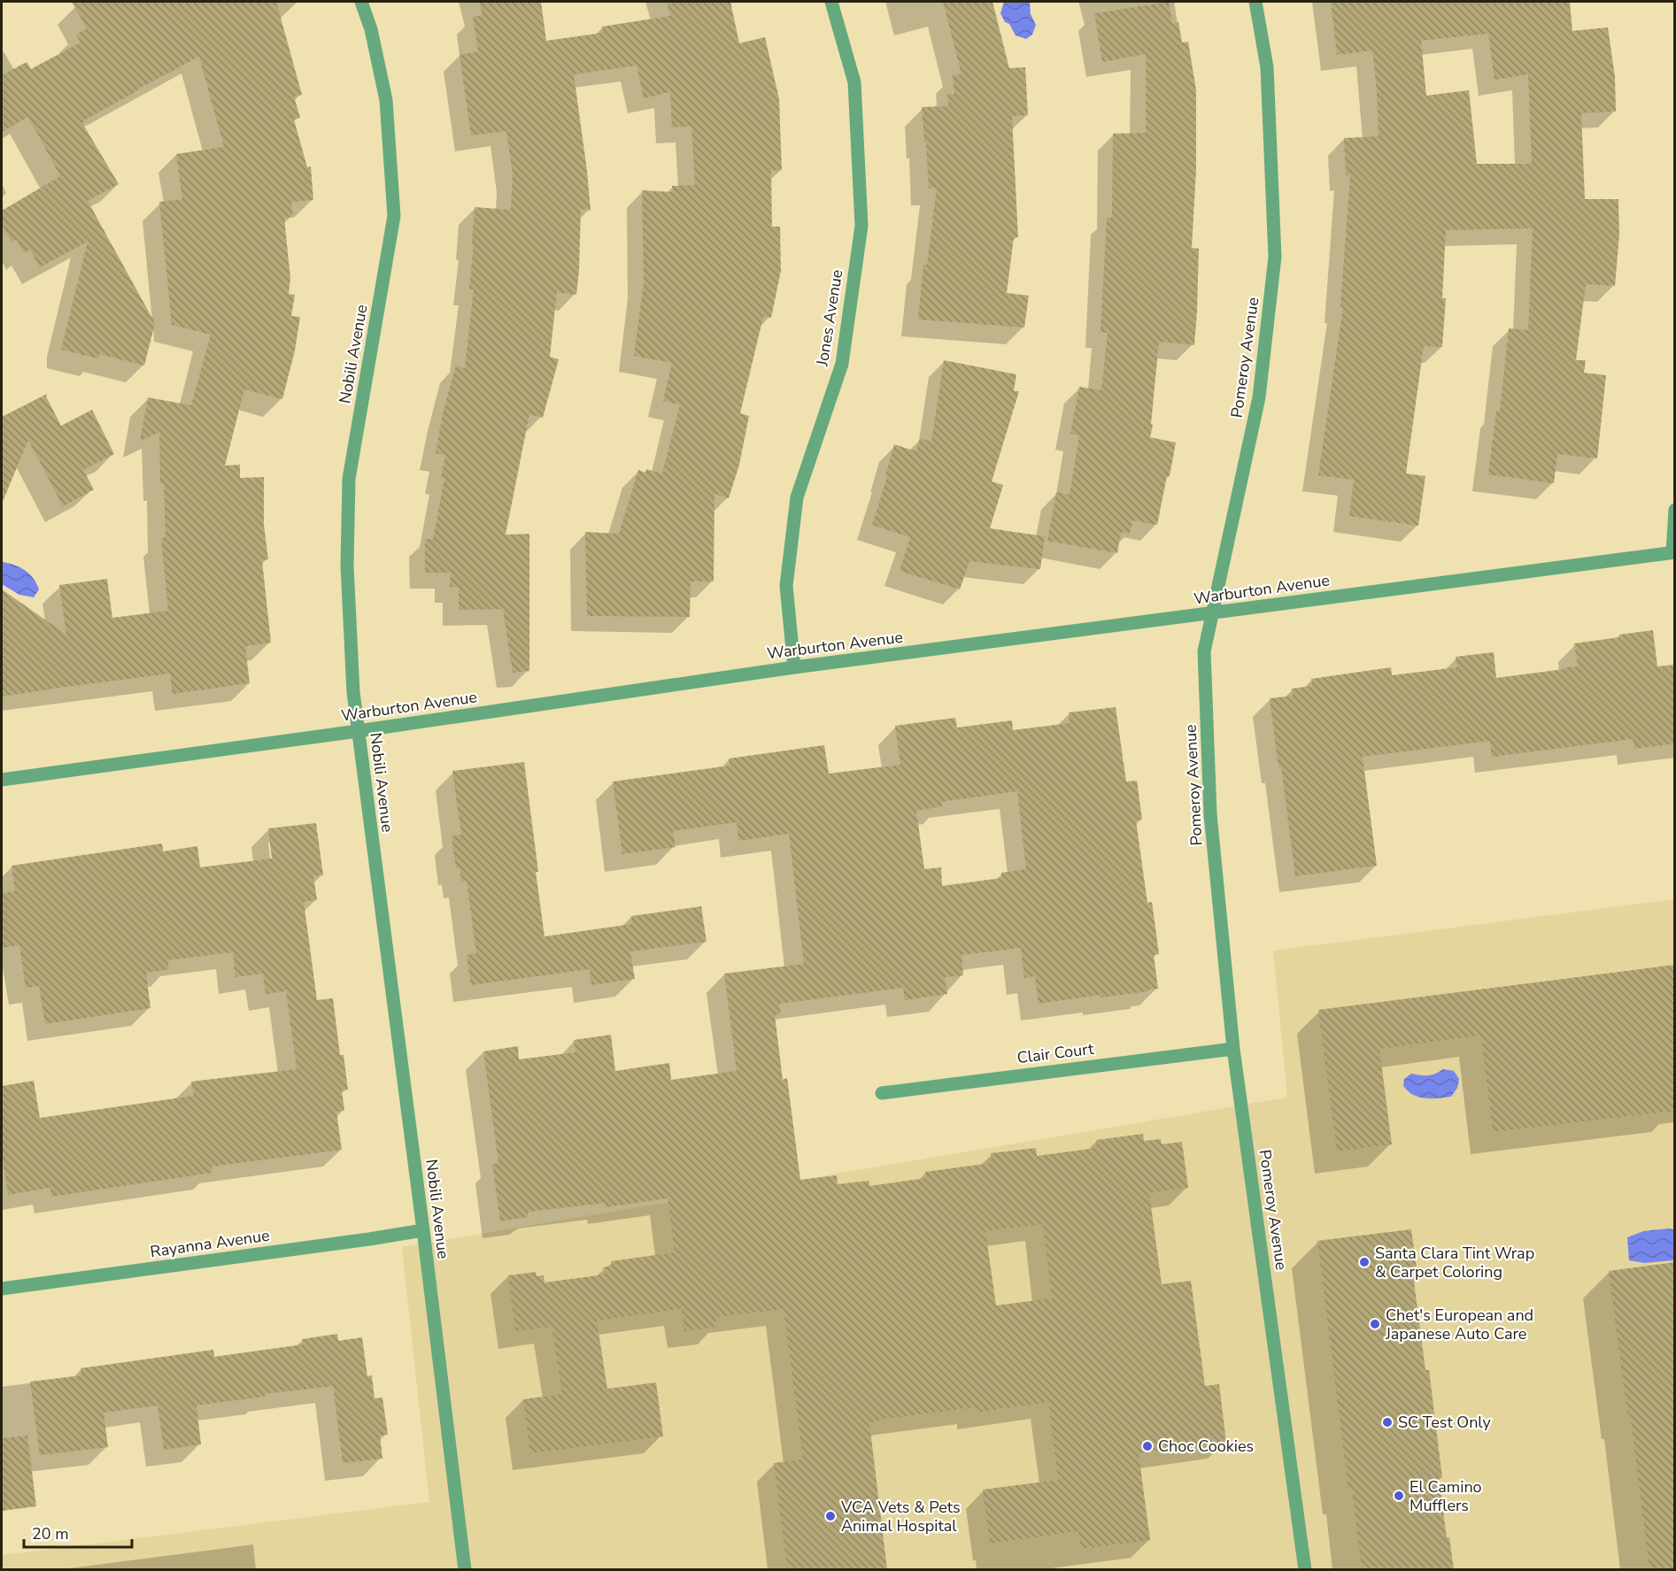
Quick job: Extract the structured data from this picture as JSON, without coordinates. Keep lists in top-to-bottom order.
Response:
{
  "streets": {
    "street": [
      "Jones Avenue",
      "Nobili Avenue",
      "Pomeroy Avenue",
      "Warburton Avenue",
      "Clair Court",
      "Rayanna Avenue"
    ]
  },
  "crossings": [
    ["Jones Avenue", "Warburton Avenue"],
    ["Nobili Avenue", "Warburton Avenue"],
    ["Nobili Avenue", "Rayanna Avenue"],
    ["Pomeroy Avenue", "Warburton Avenue"],
    ["Pomeroy Avenue", "Clair Court"]
  ],
  "places": [
    "Santa Clara Tint Wrap & Carpet Coloring",
    "Chet's European and Japanese Auto Care",
    "SC Test Only",
    "Choc Cookies",
    "El Camino Mufflers",
    "VCA Vets & Pets Animal Hospital"
  ],
  "scale_bar": "20 m"
}
